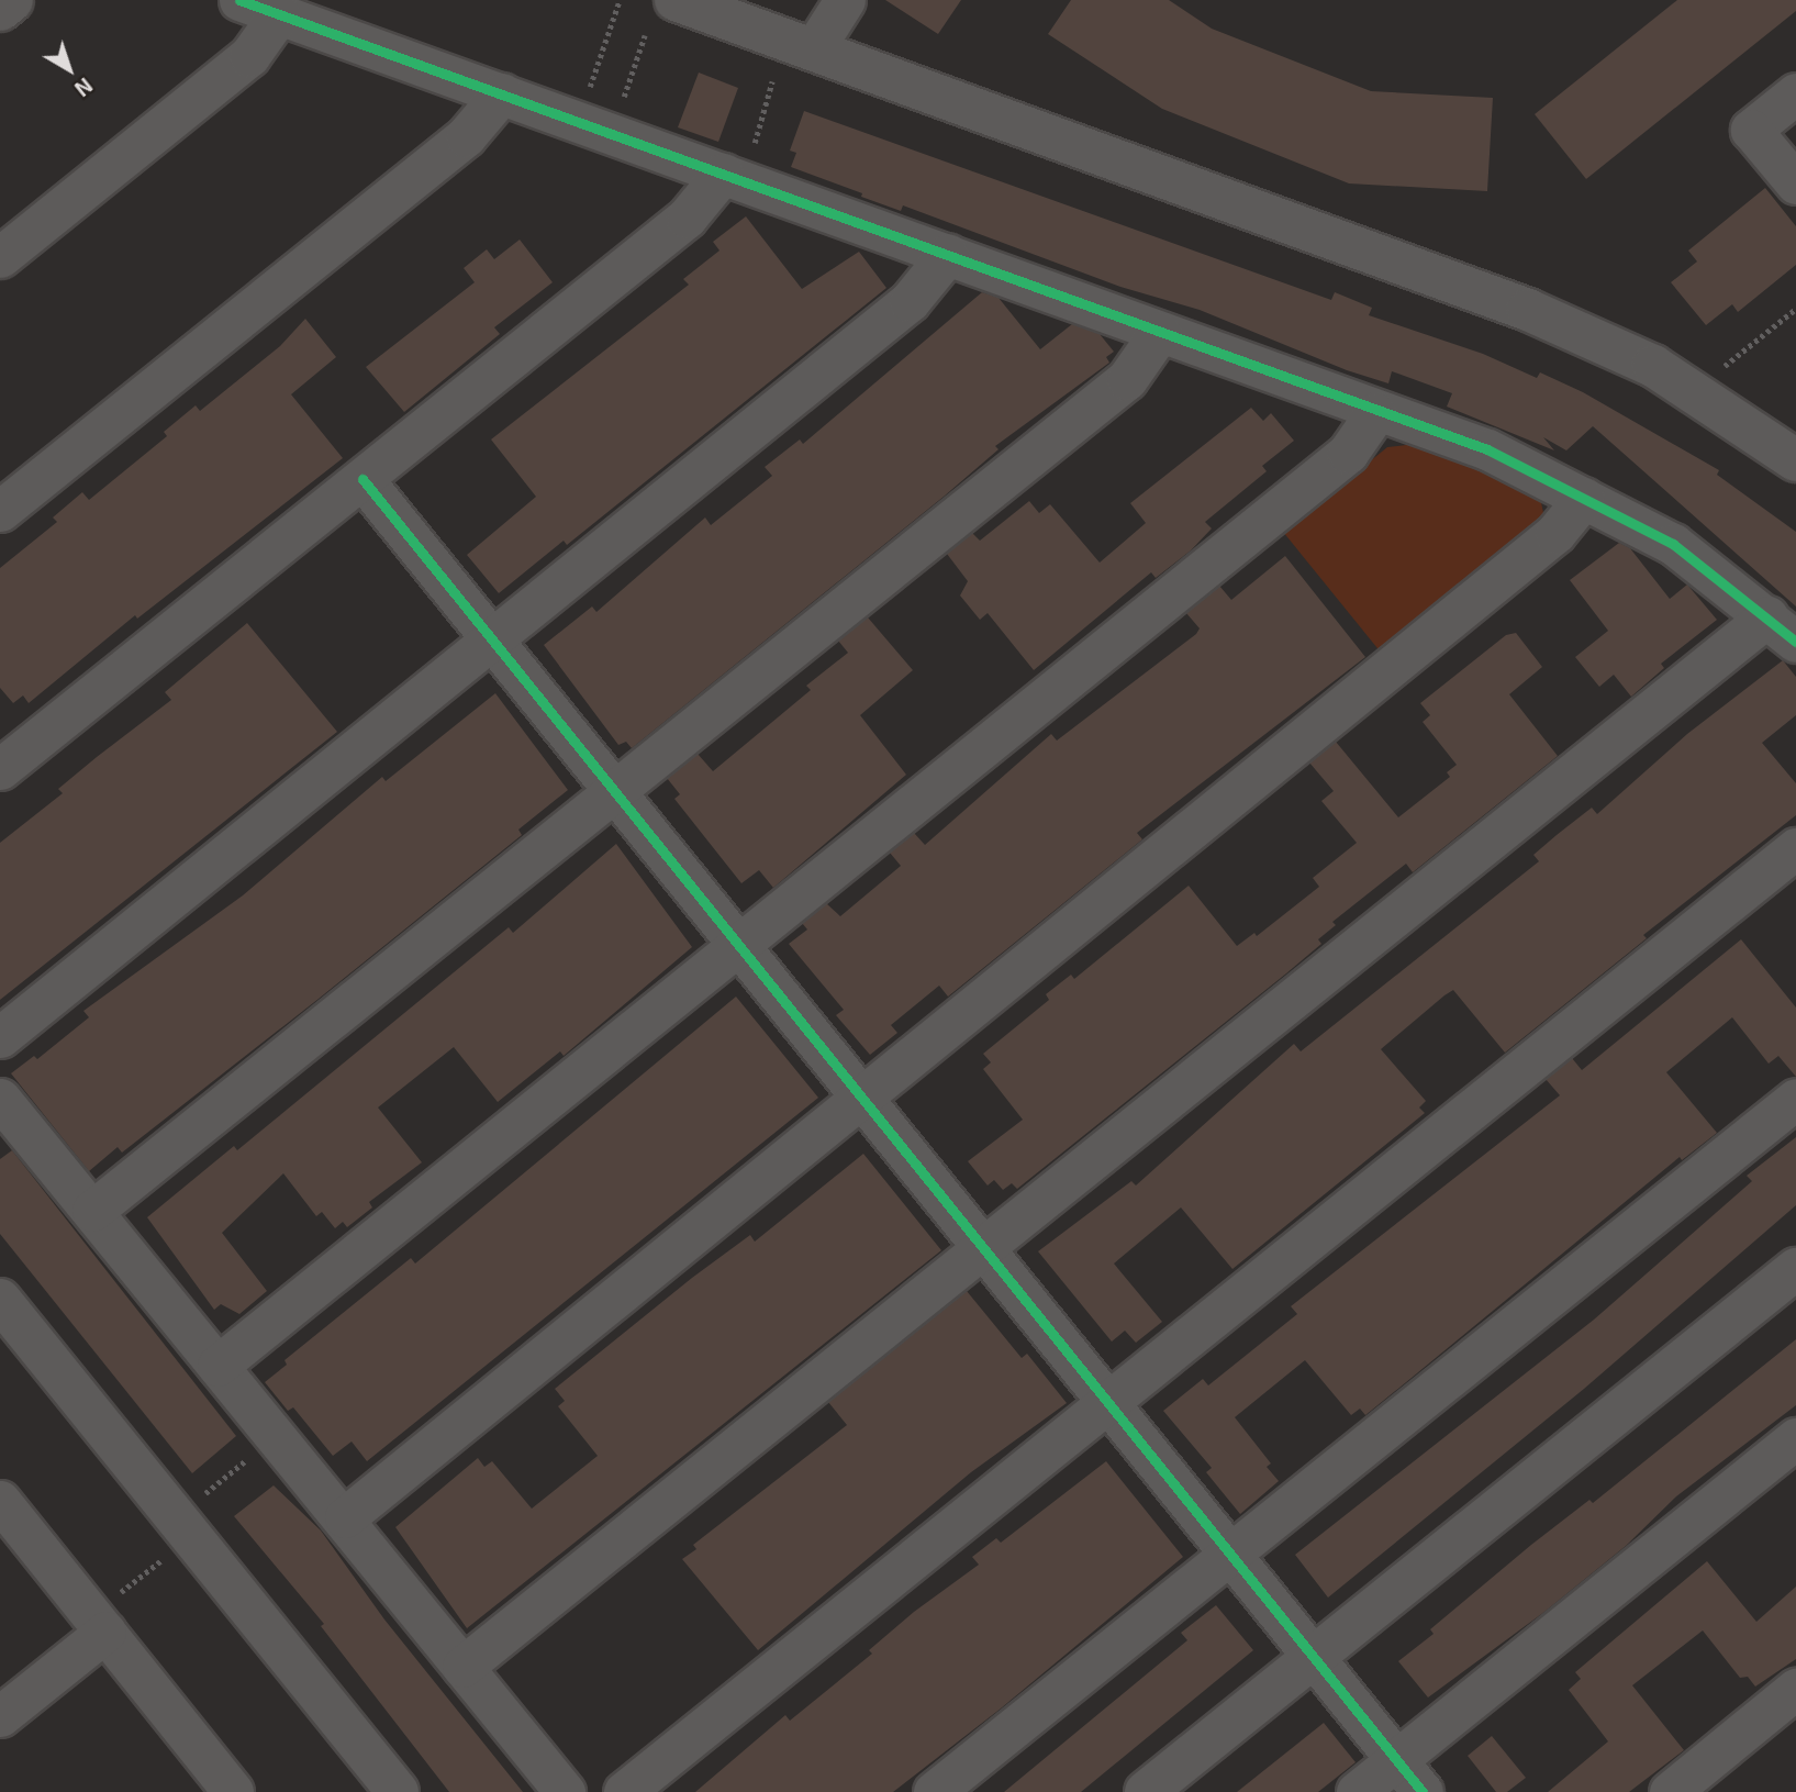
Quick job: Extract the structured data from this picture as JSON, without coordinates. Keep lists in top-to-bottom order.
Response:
{
  "north": "bottom right"
}
